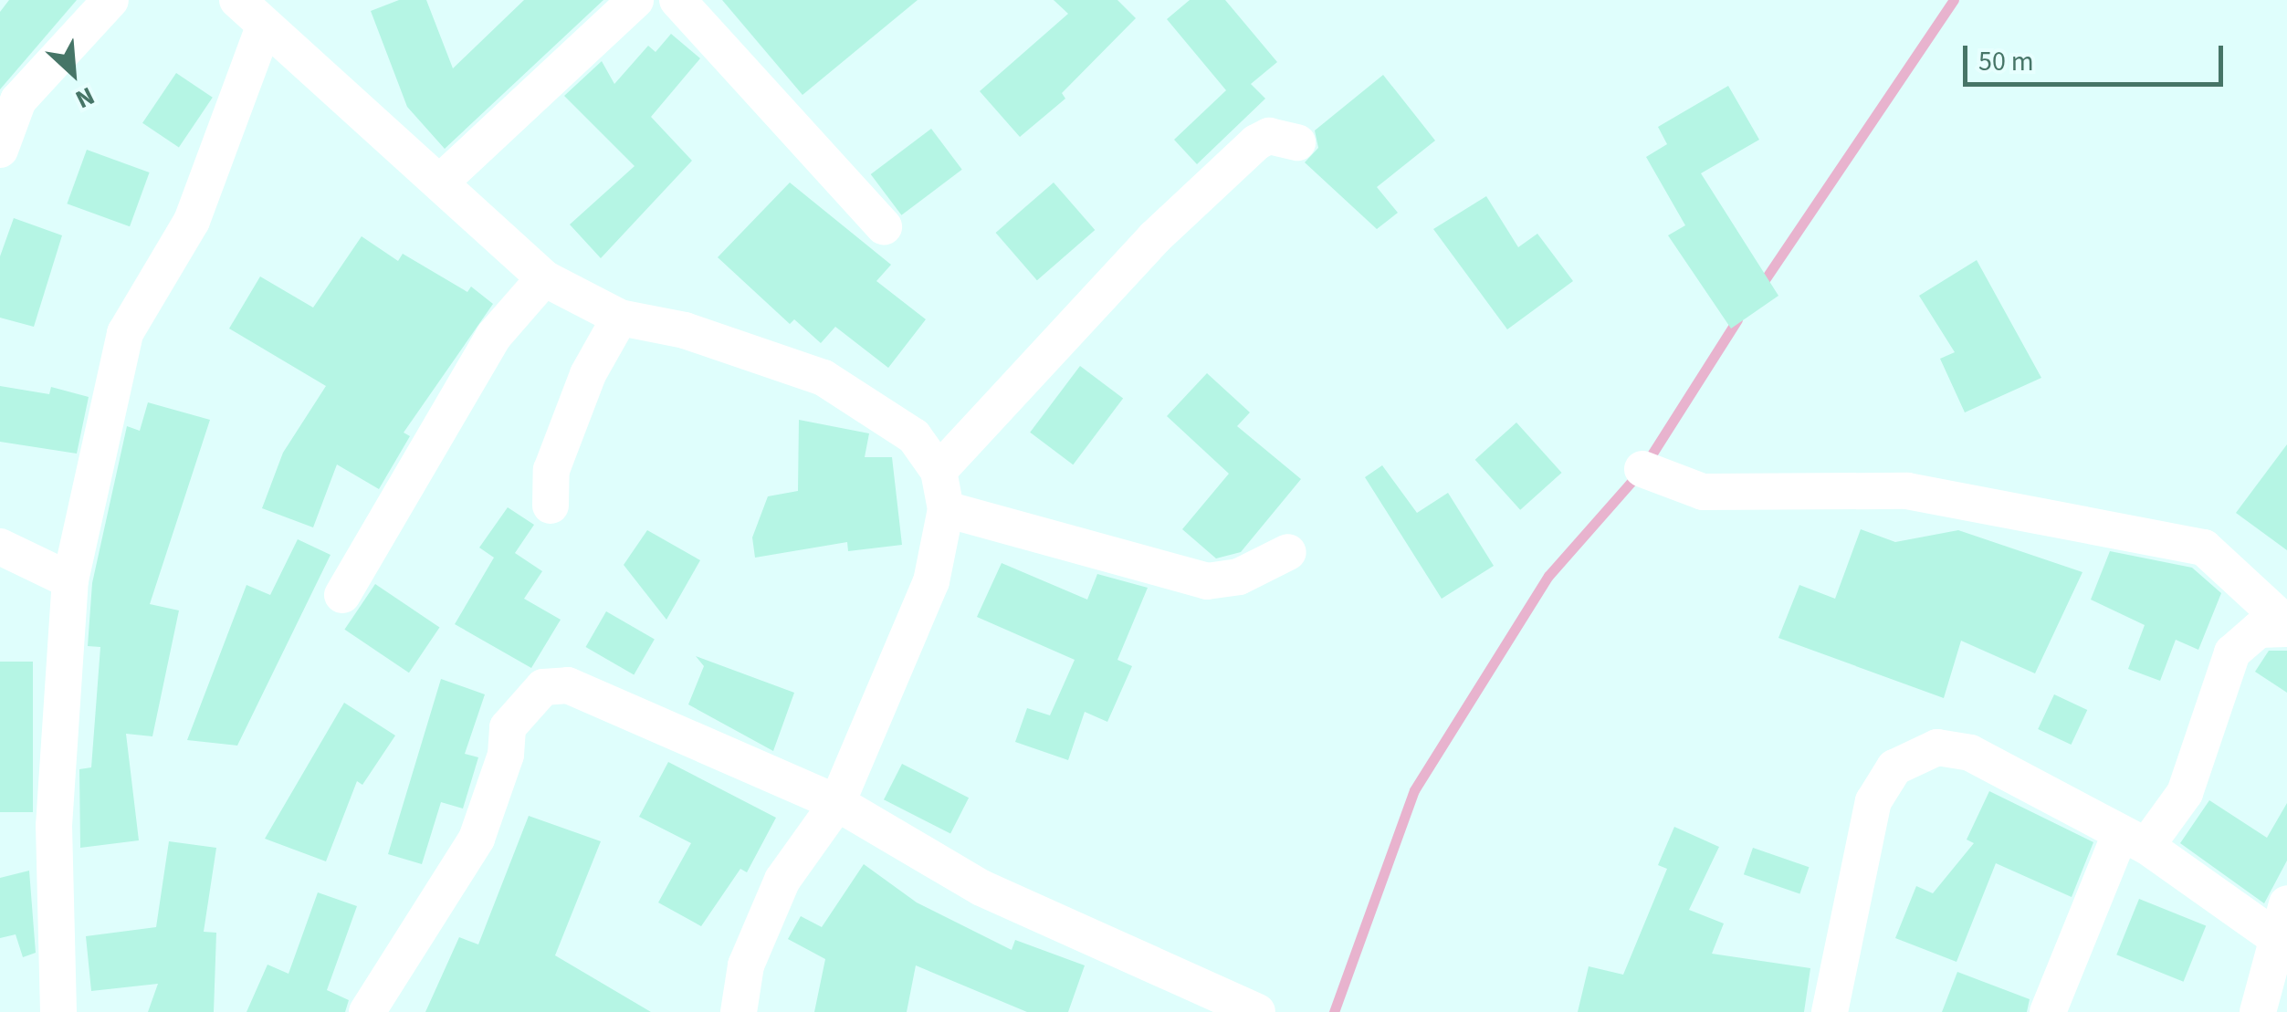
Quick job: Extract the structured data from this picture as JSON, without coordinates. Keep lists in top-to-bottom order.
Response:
{
  "scale_bar": "50 m",
  "north": "bottom right"
}
